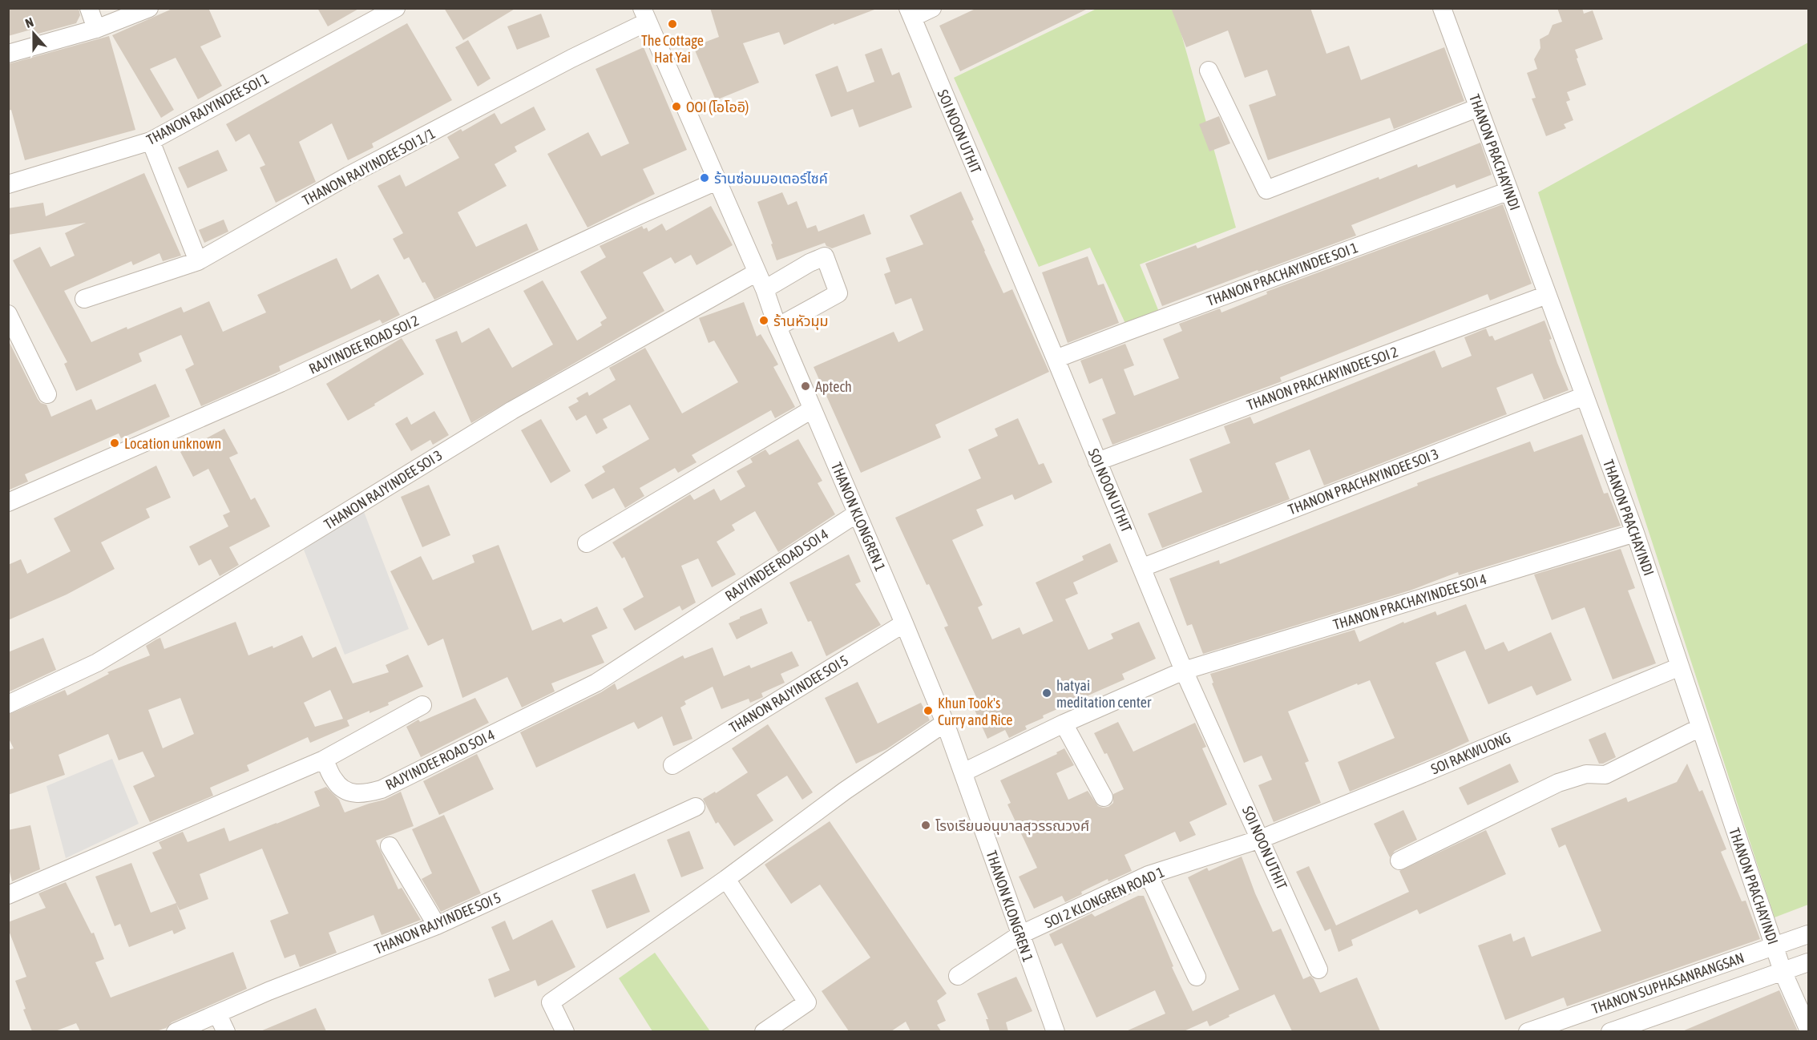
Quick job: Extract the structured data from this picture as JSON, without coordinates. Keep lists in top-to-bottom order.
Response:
{
  "streets": {
    "street": [
      "THANON RAJYINDEE SOI 1",
      "SOI NOON UTHIT",
      "THANON PRACHAYINDI",
      "THANON RAJYINDEE SOI 1/1",
      "THANON PRACHAYINDEE SOI 1",
      "RAJYINDEE ROAD SOI 2",
      "THANON PRACHAYINDEE SOI 2",
      "THANON PRACHAYINDEE SOI 3",
      "THANON RAJYINDEE SOI 3",
      "THANON KLONGREN 1",
      "RAJYINDEE ROAD SOI 4",
      "THANON PRACHAYINDEE SOI 4",
      "THANON RAJYINDEE SOI 5",
      "SOI RAKWUONG",
      "SOI 2 KLONGREN ROAD 1",
      "THANON SUPHASANRANGSAN"
    ]
  },
  "crossings": [
    ["SOI NOON UTHIT", "THANON PRACHAYINDEE SOI 1"],
    ["SOI NOON UTHIT", "THANON PRACHAYINDEE SOI 2"],
    ["SOI NOON UTHIT", "THANON PRACHAYINDEE SOI 3"],
    ["SOI NOON UTHIT", "THANON PRACHAYINDEE SOI 4"],
    ["SOI NOON UTHIT", "SOI RAKWUONG"],
    ["SOI NOON UTHIT", "SOI 2 KLONGREN ROAD 1"],
    ["THANON PRACHAYINDI", "THANON PRACHAYINDEE SOI 1"],
    ["THANON PRACHAYINDI", "THANON PRACHAYINDEE SOI 2"],
    ["THANON PRACHAYINDI", "THANON PRACHAYINDEE SOI 3"],
    ["THANON PRACHAYINDI", "THANON PRACHAYINDEE SOI 4"],
    ["THANON PRACHAYINDI", "SOI RAKWUONG"],
    ["THANON PRACHAYINDI", "THANON SUPHASANRANGSAN"],
    ["THANON RAJYINDEE SOI 1/1", "THANON KLONGREN 1"],
    ["RAJYINDEE ROAD SOI 2", "THANON KLONGREN 1"],
    ["THANON RAJYINDEE SOI 3", "THANON KLONGREN 1"],
    ["THANON KLONGREN 1", "RAJYINDEE ROAD SOI 4"],
    ["THANON KLONGREN 1", "THANON PRACHAYINDEE SOI 4"],
    ["THANON KLONGREN 1", "THANON RAJYINDEE SOI 5"],
    ["THANON KLONGREN 1", "SOI 2 KLONGREN ROAD 1"],
    ["SOI RAKWUONG", "SOI 2 KLONGREN ROAD 1"]
  ],
  "places": [
    "The Cottage Hat Yai",
    "OOI (โอโออิ)",
    "ร้านซ่อมมอเตอร์ไซค์",
    "ร้านหัวมุม",
    "Aptech",
    "Location unknown",
    "hatyai meditation center",
    "Khun Took's Curry and Rice",
    "โรงเรียนอนุบาลสุวรรณวงศ์"
  ],
  "north": "top"
}
